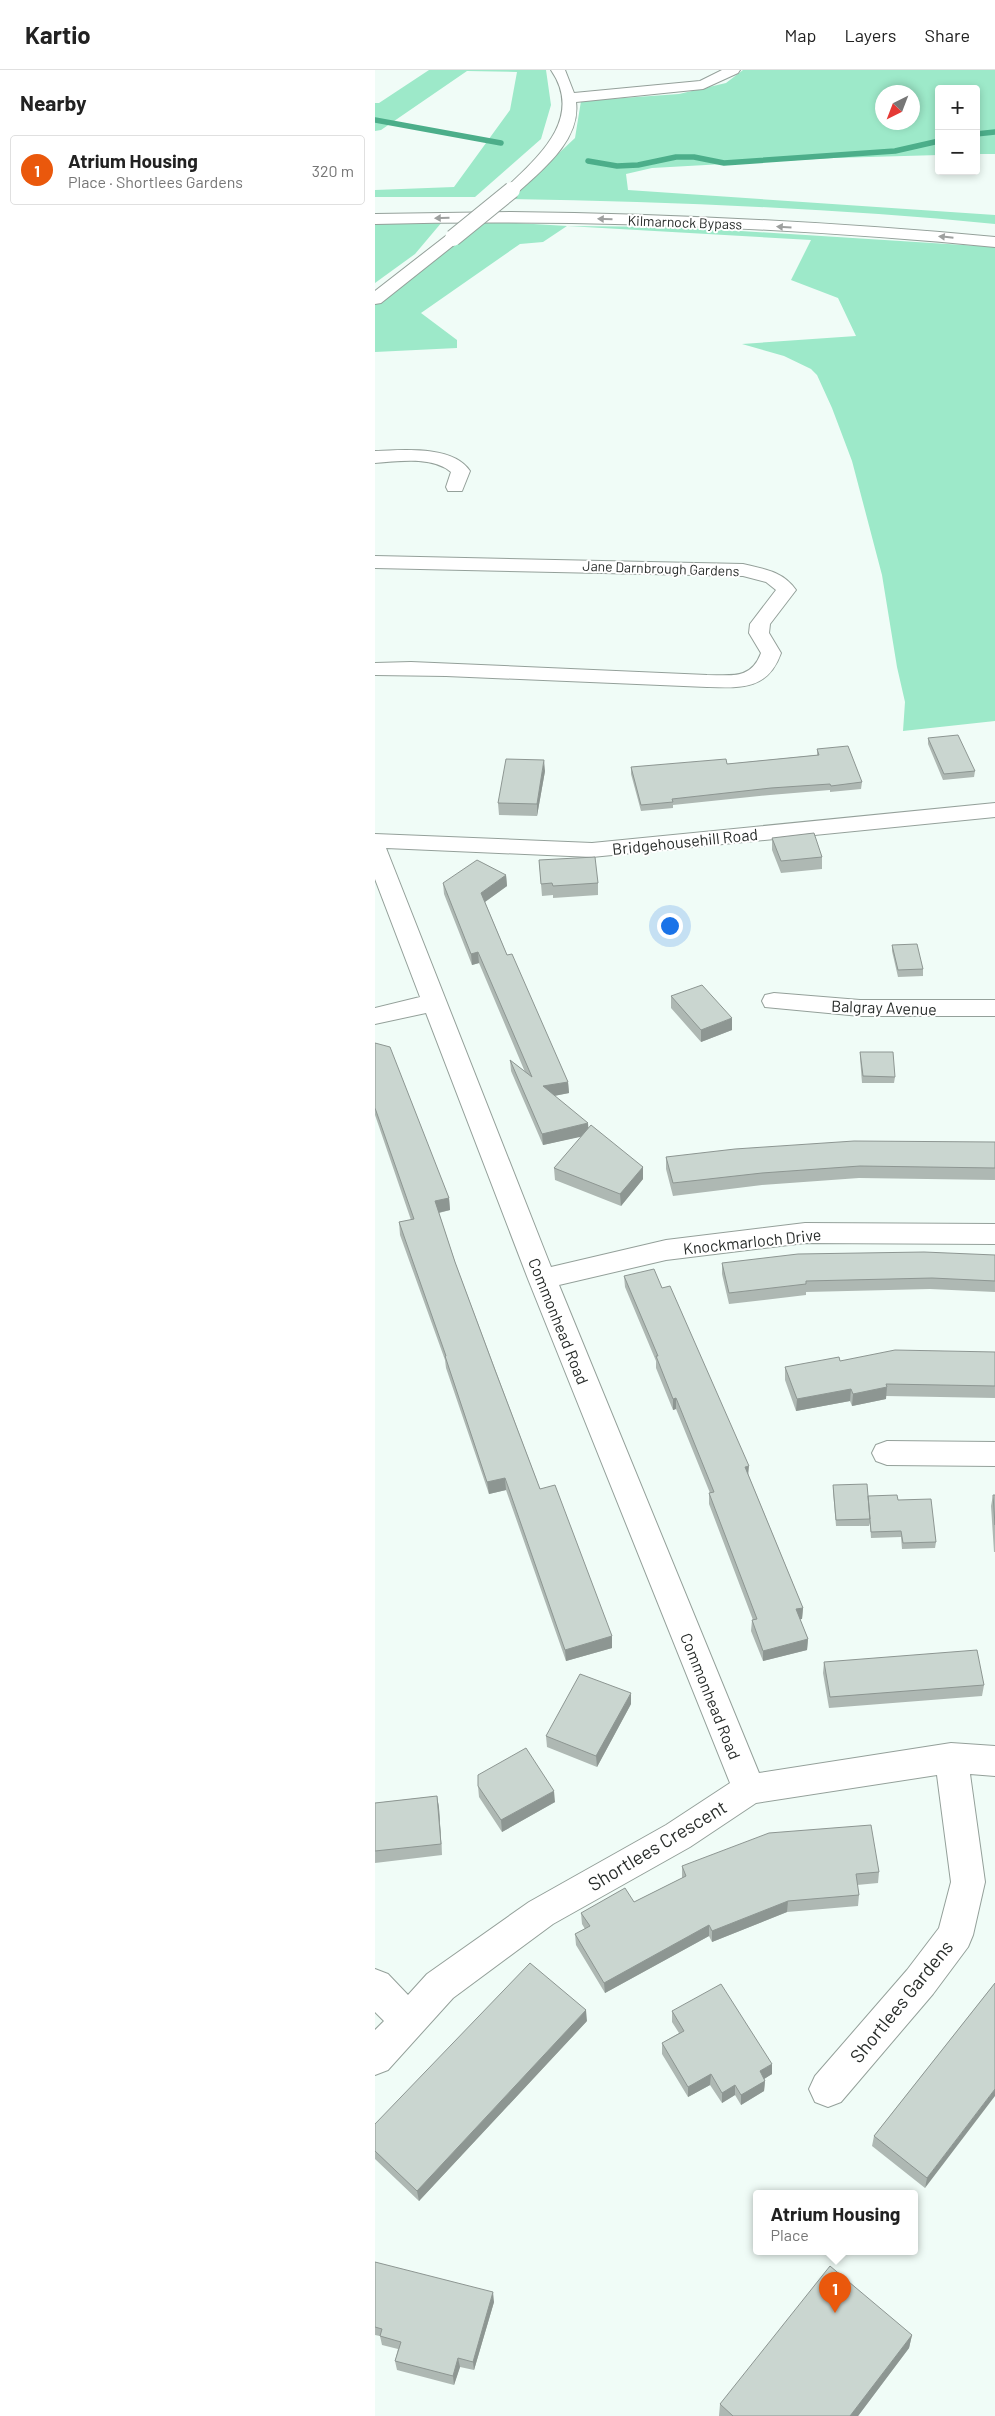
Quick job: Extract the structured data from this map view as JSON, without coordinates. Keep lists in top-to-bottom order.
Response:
{
  "streets": {
    "main road": [
      "Kilmarnock Bypass",
      "Jane Darnbrough Gardens",
      "Bridgehousehill Road",
      "Balgray Avenue",
      "Knockmarloch Drive",
      "Commonhead Road",
      "Shortlees Crescent",
      "Shortlees Gardens"
    ]
  },
  "crossings": [
    ["Knockmarloch Drive", "Commonhead Road"],
    ["Commonhead Road", "Shortlees Crescent"],
    ["Shortlees Crescent", "Shortlees Gardens"]
  ],
  "north": "bottom left",
  "page": {
    "header": "Kartio",
    "nav": ["Map", "Layers", "Share"],
    "heading": "Nearby",
    "map_buttons": ["+", "−"],
    "list": [
      {
        "mark": "1",
        "name": "Atrium Housing",
        "note": "Place · Shortlees Gardens",
        "value": "320 m"
      }
    ],
    "popup": ["Atrium Housing", "Place"],
    "pins": "1"
  }
}
